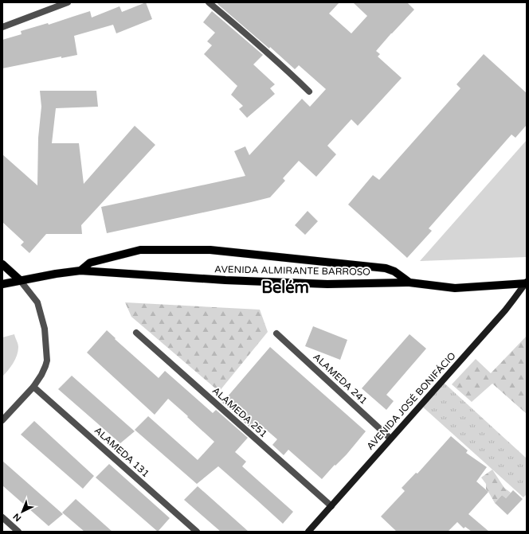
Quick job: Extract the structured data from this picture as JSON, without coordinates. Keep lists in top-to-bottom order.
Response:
{
  "streets": {
    "main road": ["AVENIDA ALMIRANTE BARROSO", "AVENIDA JOSÉ BONIFÁCIO"],
    "street": ["ALAMEDA 241", "ALAMEDA 251", "ALAMEDA 131"]
  },
  "crossings": [
    ["AVENIDA ALMIRANTE BARROSO", "AVENIDA JOSÉ BONIFÁCIO"],
    ["ALAMEDA 241", "AVENIDA JOSÉ BONIFÁCIO"],
    ["AVENIDA JOSÉ BONIFÁCIO", "ALAMEDA 251"]
  ],
  "districts": ["Belém"],
  "north": "bottom left"
}
